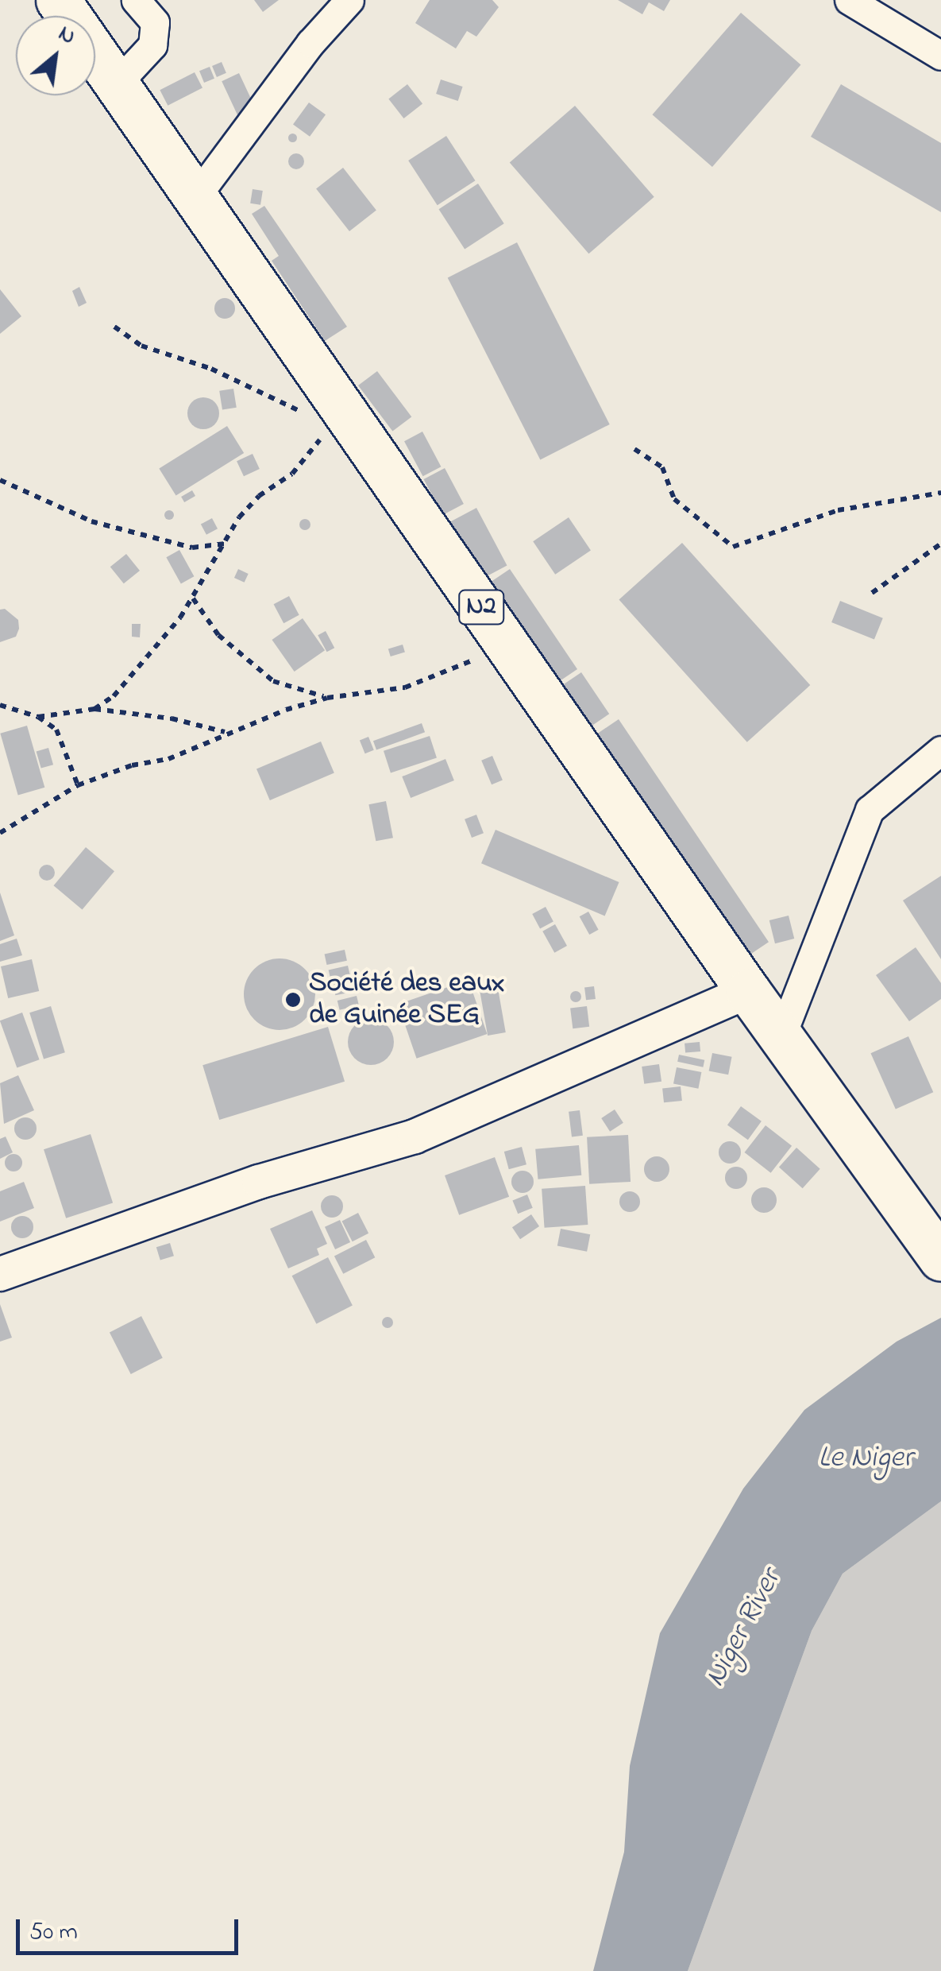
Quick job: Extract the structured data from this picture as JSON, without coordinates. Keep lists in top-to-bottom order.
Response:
{
  "streets": {
    "highway": ["N2"]
  },
  "water": ["Le Niger", "Niger River"],
  "places": ["Société des eaux de Guinée SEG"],
  "scale_bar": "50 m",
  "north": "top right"
}
